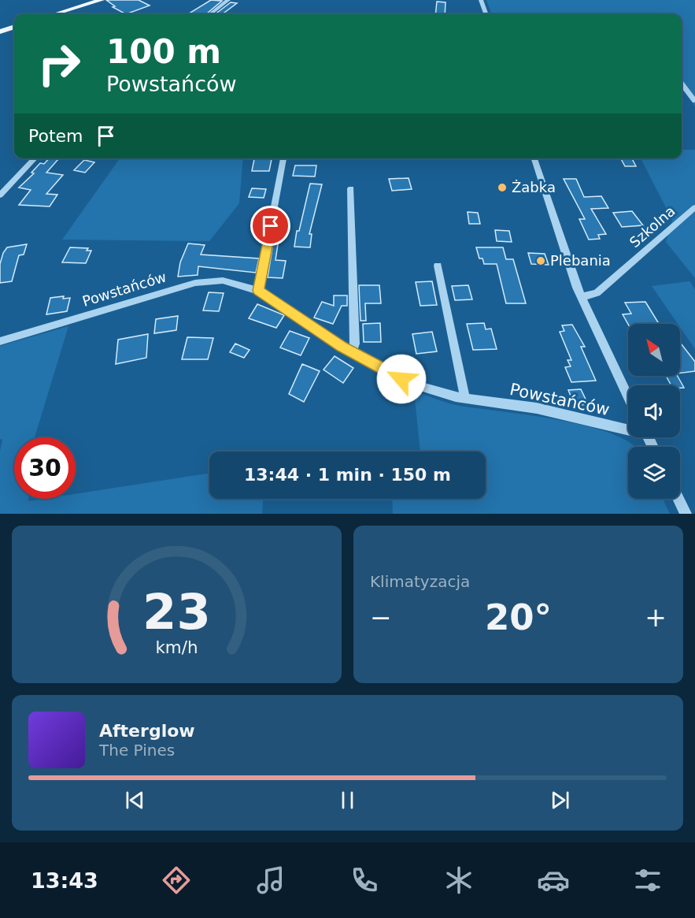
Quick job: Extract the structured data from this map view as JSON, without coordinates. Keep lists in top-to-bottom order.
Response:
{
  "streets": {
    "street": ["Szkolna", "Powstańców"]
  },
  "places": ["Żabka", "Plebania"],
  "north": "top left",
  "page": {
    "turn": ["100 m", "Powstańców"],
    "then": "Potem",
    "limit": "30",
    "trip": "13:44 · 1 min · 150 m",
    "tile": "Klimatyzacja",
    "heat": ["−", "20°", "+"],
    "song": ["Afterglow", "The Pines"],
    "tabs": "13:43",
    "gauge": ["23", "km/h"]
  }
}
